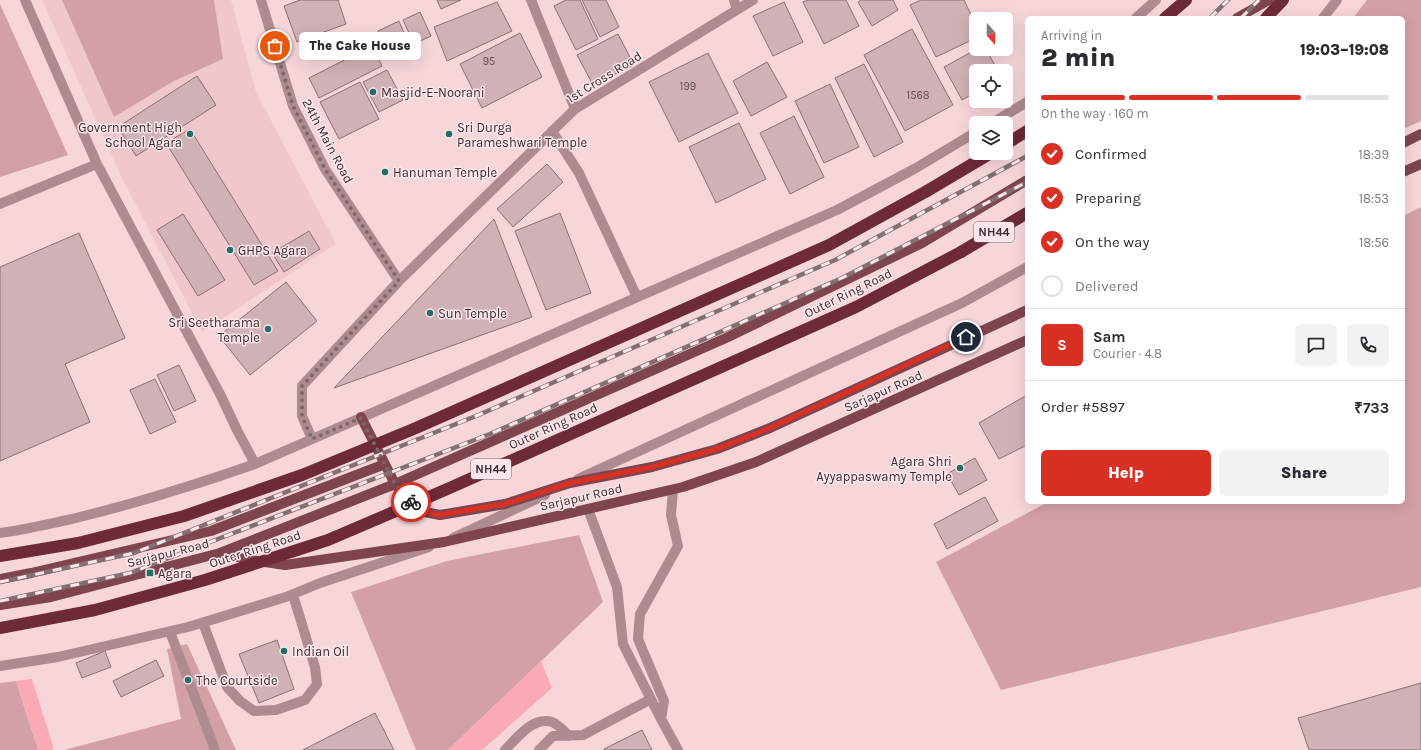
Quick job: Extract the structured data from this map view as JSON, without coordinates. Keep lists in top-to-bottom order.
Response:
{
  "streets": {
    "highway": ["NH44", "Outer Ring Road"],
    "main road": ["Sarjapur Road"],
    "street": ["1st Cross Road", "24th Main Road"]
  },
  "crossings": [
    ["1st Cross Road", "24th Main Road"],
    ["Outer Ring Road", "Sarjapur Road"]
  ],
  "places": {
    "other": [
      "The Cake House",
      "Masjid-E-Noorani",
      "Government High School Agara",
      "Sri Durga Parameshwari Temple",
      "Hanuman Temple",
      "GHPS Agara",
      "Sun Temple",
      "Sri Seetharama Temple",
      "Agara Shri Ayyappaswamy Temple",
      "Indian Oil",
      "The Courtside"
    ],
    "transit": ["Agara"]
  },
  "house_numbers": ["95", "199", "1568"],
  "north": "bottom",
  "page": {
    "heading": ["2 min", "Arriving in", "19:03–19:08"],
    "panel": [
      "Sam",
      "Courier · 4.8",
      "Order #5897",
      "₹733"
    ],
    "bubble": "The Cake House",
    "bar": "On the way · 160 m",
    "list": [
      ["Confirmed", "18:39"],
      ["Preparing", "18:53"],
      ["On the way", "18:56"],
      "Delivered"
    ],
    "round": "S",
    "buttons": ["Help", "Share"]
  }
}
